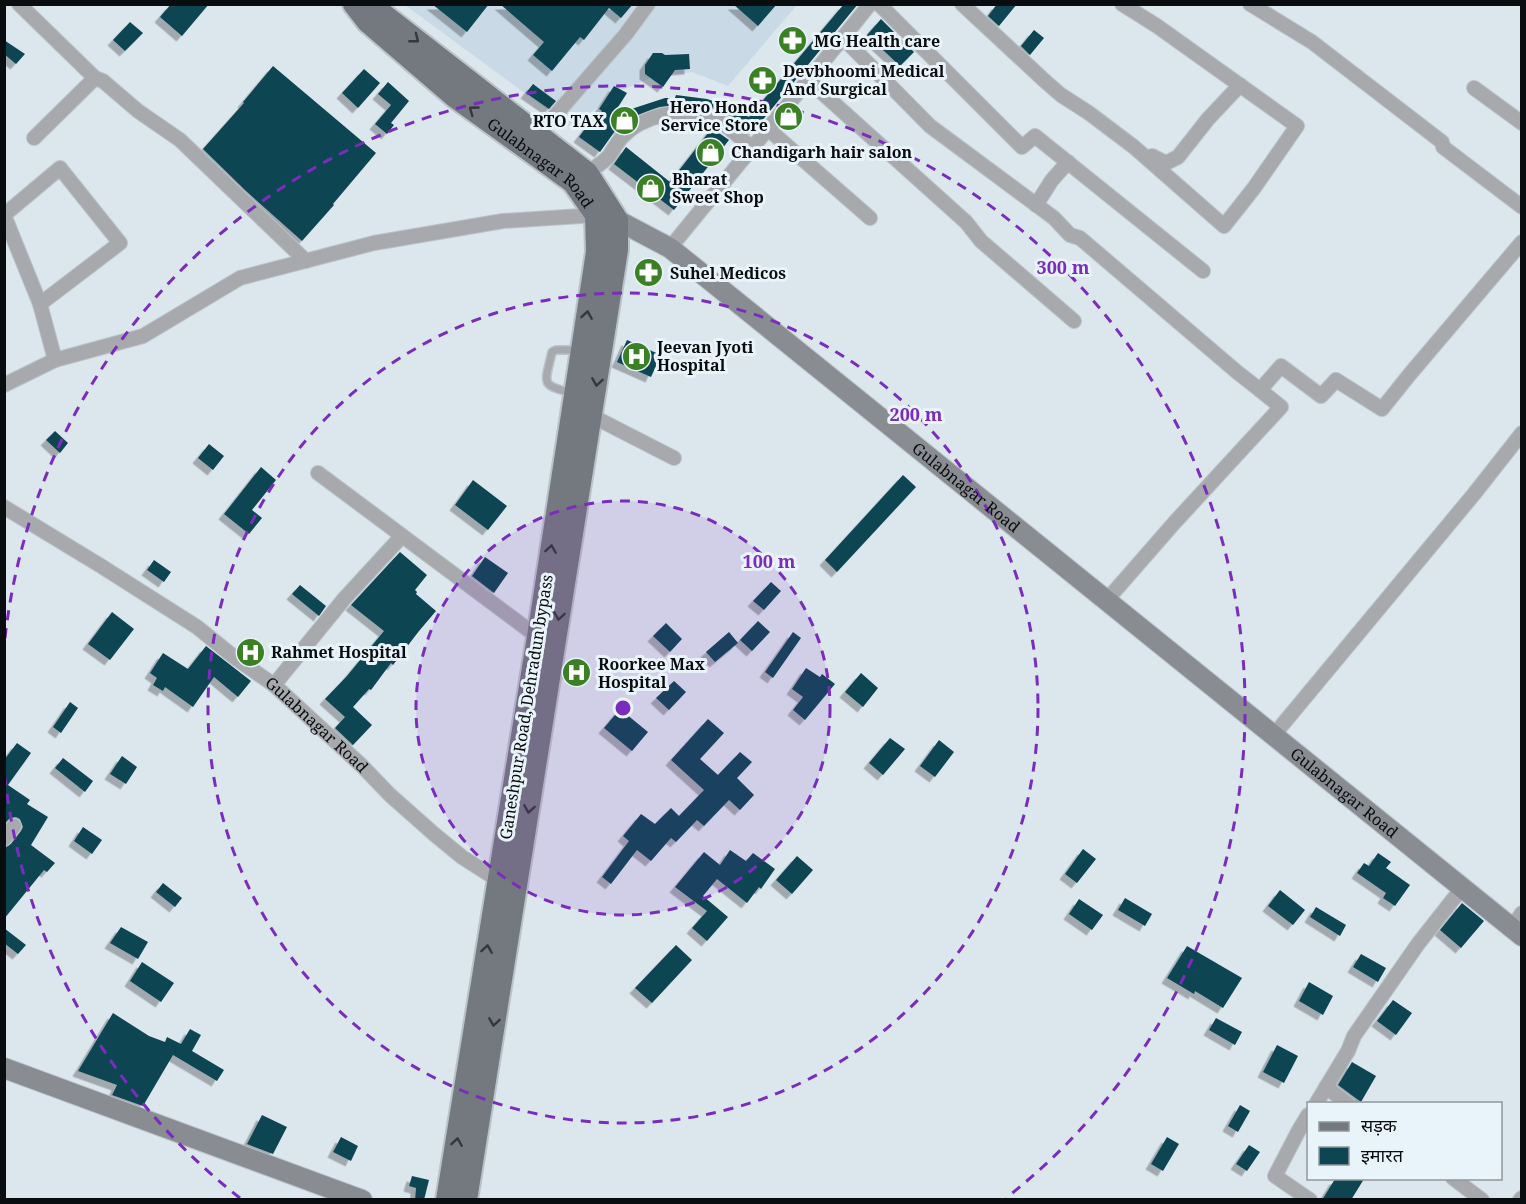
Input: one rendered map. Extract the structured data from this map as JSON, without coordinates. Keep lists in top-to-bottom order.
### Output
{
  "streets": {
    "main road": ["Gulabnagar Road", "Ganeshpur Road, Dehradun bypass"]
  },
  "crossings": [
    ["Gulabnagar Road", "Ganeshpur Road, Dehradun bypass"]
  ],
  "places": {
    "pharmacy": ["MG Health care", "Devbhoomi Medical And Surgical", "Suhel Medicos"],
    "shop": [
      "Hero Honda Service Store",
      "RTO TAX",
      "Chandigarh hair salon",
      "Bharat Sweet Shop"
    ],
    "hospital": ["Jeevan Jyoti Hospital", "Rahmet Hospital", "Roorkee Max Hospital"]
  },
  "legend": ["सड़क", "इमारत"],
  "rings": ["300 m", "200 m", "100 m"]
}
